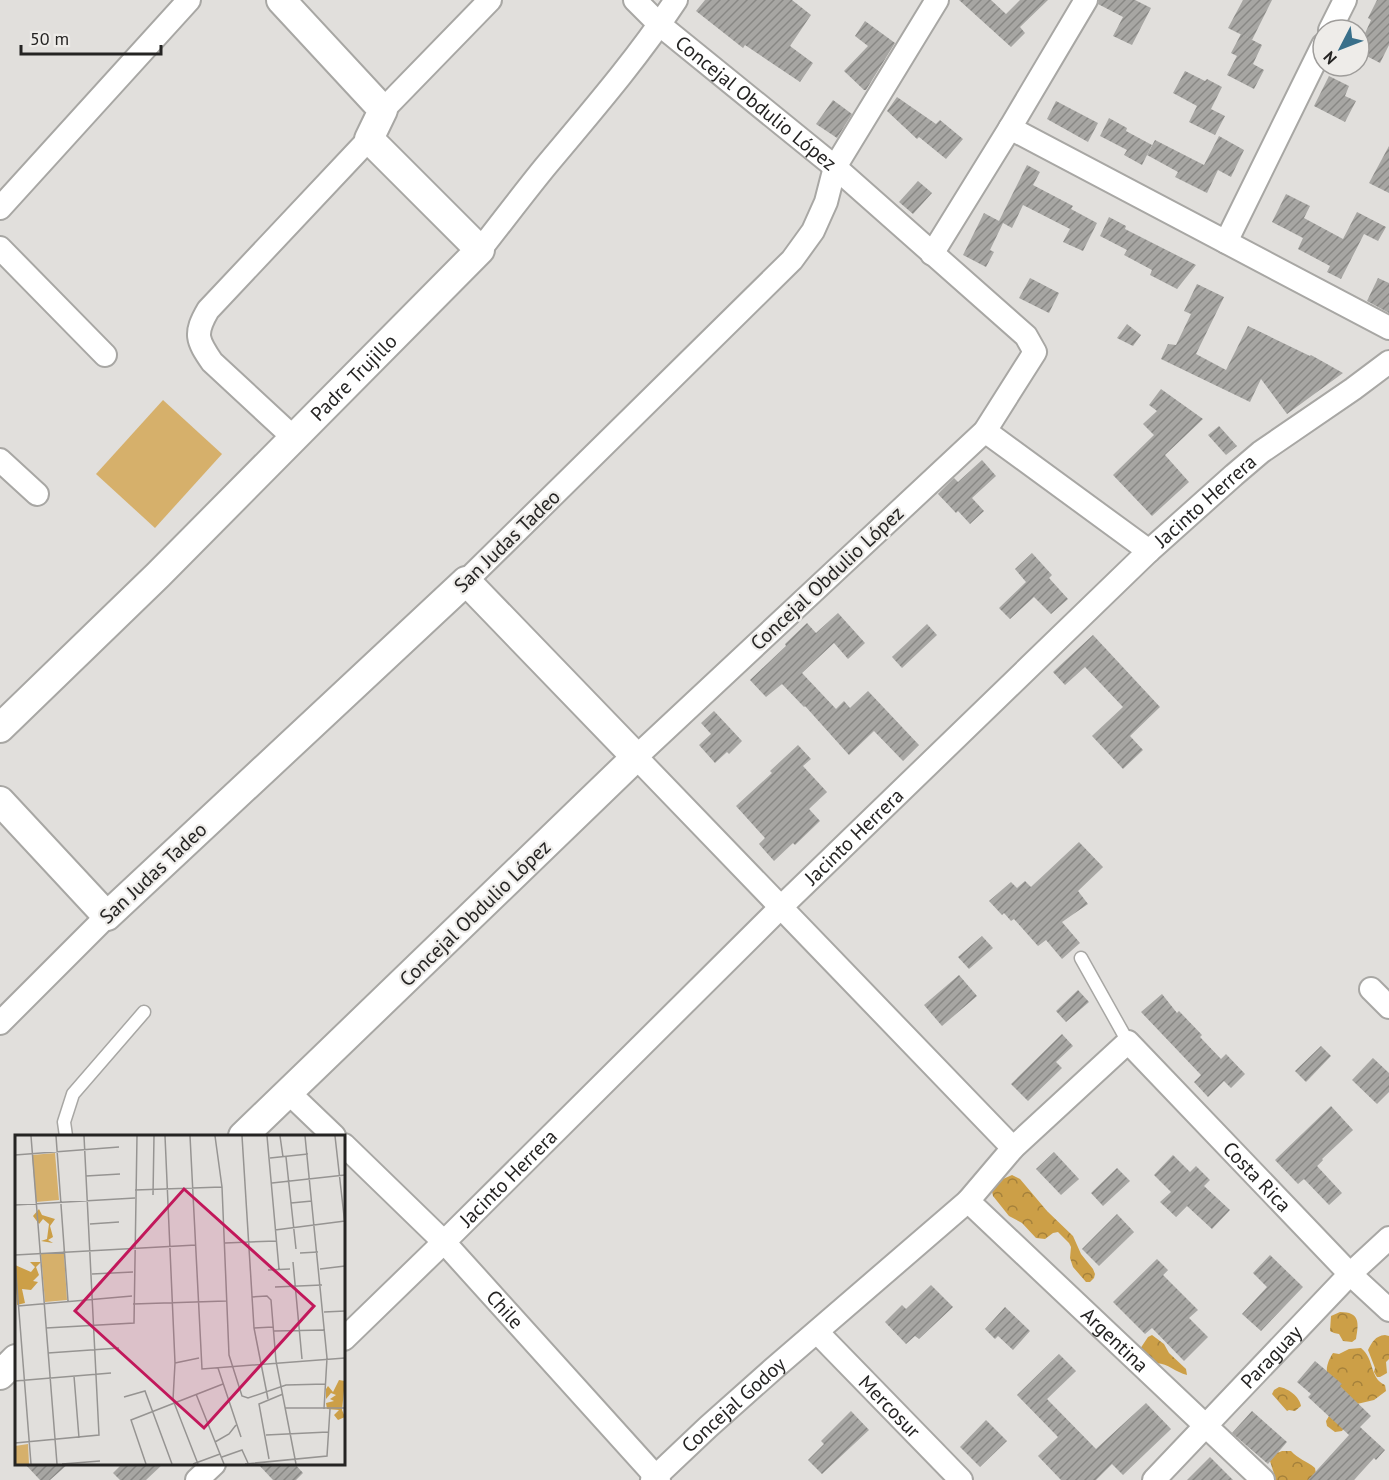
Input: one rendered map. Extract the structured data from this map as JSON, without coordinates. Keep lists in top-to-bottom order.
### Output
{
  "streets": {
    "street": [
      "Concejal Obdulio López",
      "Padre Trujillo",
      "Jacinto Herrera",
      "San Judas Tadeo",
      "Costa Rica",
      "Chile",
      "Argentina",
      "Paraguay",
      "Concejal Godoy",
      "Mercosur"
    ]
  },
  "crossings": [
    ["Concejal Obdulio López", "Padre Trujillo"],
    ["Concejal Obdulio López", "San Judas Tadeo"],
    ["Jacinto Herrera", "Chile"],
    ["Costa Rica", "Paraguay"],
    ["Costa Rica", "Concejal Godoy"],
    ["Chile", "Concejal Godoy"],
    ["Argentina", "Paraguay"],
    ["Argentina", "Concejal Godoy"],
    ["Concejal Godoy", "Mercosur"]
  ],
  "scale_bar": "50 m",
  "north": "bottom left"
}
